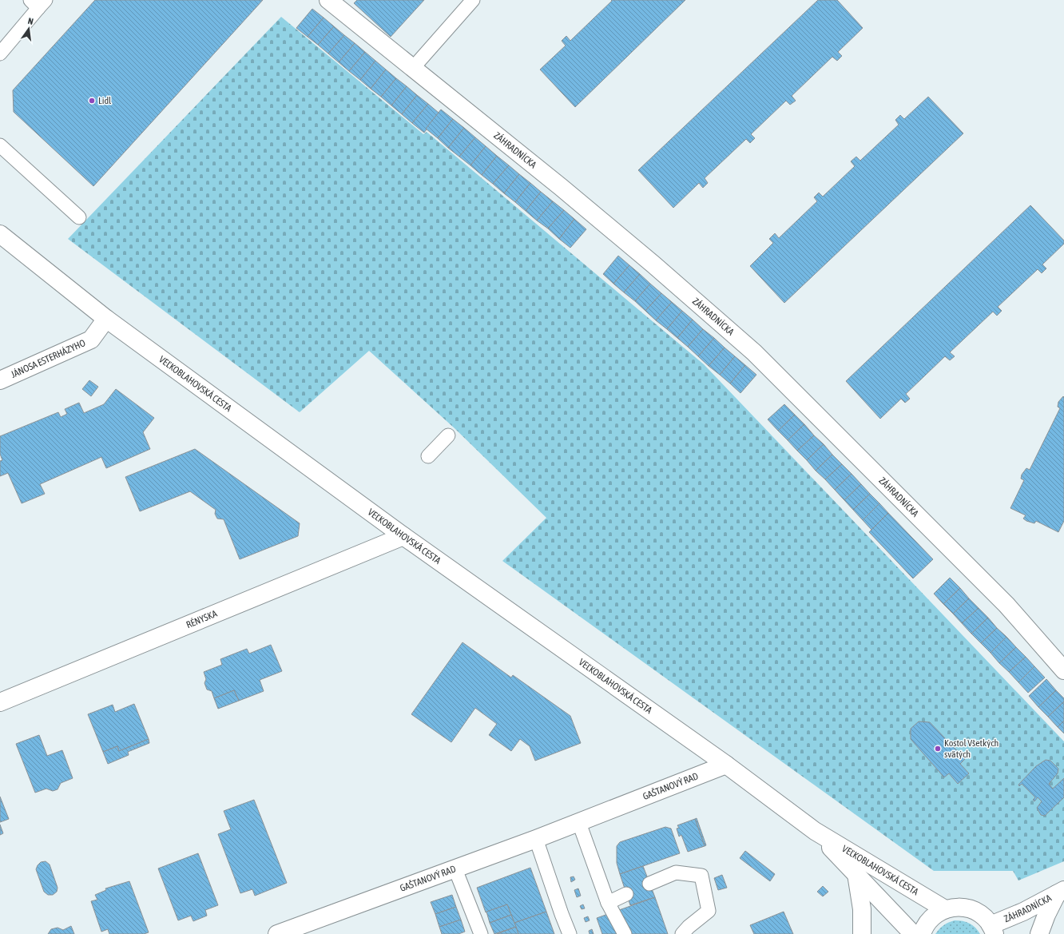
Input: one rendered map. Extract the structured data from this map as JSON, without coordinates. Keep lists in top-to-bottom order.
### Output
{
  "streets": {
    "street": [
      "ZÁHRADNÍCKA",
      "JÁNOSA ESTERHÁZYHO",
      "VEĽKOBLAHOVSKÁ CESTA",
      "RÉNYSKA",
      "GAŠTANOVÝ RAD"
    ]
  },
  "crossings": [
    ["JÁNOSA ESTERHÁZYHO", "VEĽKOBLAHOVSKÁ CESTA"],
    ["VEĽKOBLAHOVSKÁ CESTA", "RÉNYSKA"],
    ["VEĽKOBLAHOVSKÁ CESTA", "GAŠTANOVÝ RAD"]
  ],
  "places": ["Lidl", "Kostol Všetkých svätých"],
  "north": "top"
}
